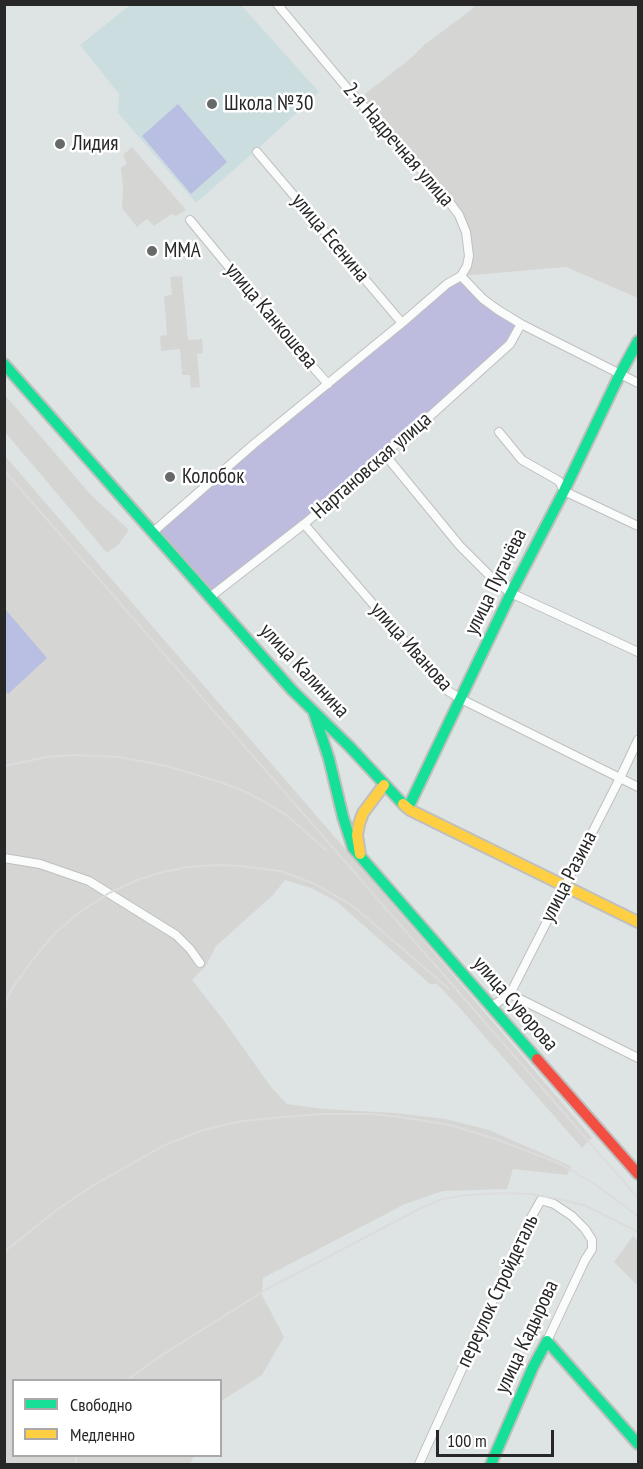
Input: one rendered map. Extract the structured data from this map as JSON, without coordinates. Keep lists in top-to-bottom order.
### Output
{
  "streets": {
    "main road": [
      "улица Пугачёва",
      "улица Калинина",
      "улица Суворова",
      "улица Кадырова"
    ],
    "street": [
      "2-я Надречная улица",
      "улица Есенина",
      "улица Канкошева",
      "Нартановская улица",
      "улица Иванова",
      "улица Разина",
      "переулок Стройдеталь"
    ]
  },
  "crossings": [
    ["Нартановская улица", "улица Иванова"],
    ["Нартановская улица", "улица Калинина"],
    ["улица Пугачёва", "улица Иванова"],
    ["улица Пугачёва", "улица Калинина"],
    ["улица Иванова", "улица Разина"],
    ["улица Калинина", "улица Разина"],
    ["улица Калинина", "улица Суворова"],
    ["улица Разина", "улица Суворова"],
    ["переулок Стройдеталь", "улица Кадырова"]
  ],
  "places": [
    "Школа №30",
    "Лидия",
    "MMA",
    "Колобок"
  ],
  "legend": ["Свободно", "Медленно"],
  "scale_bar": "100 m"
}
